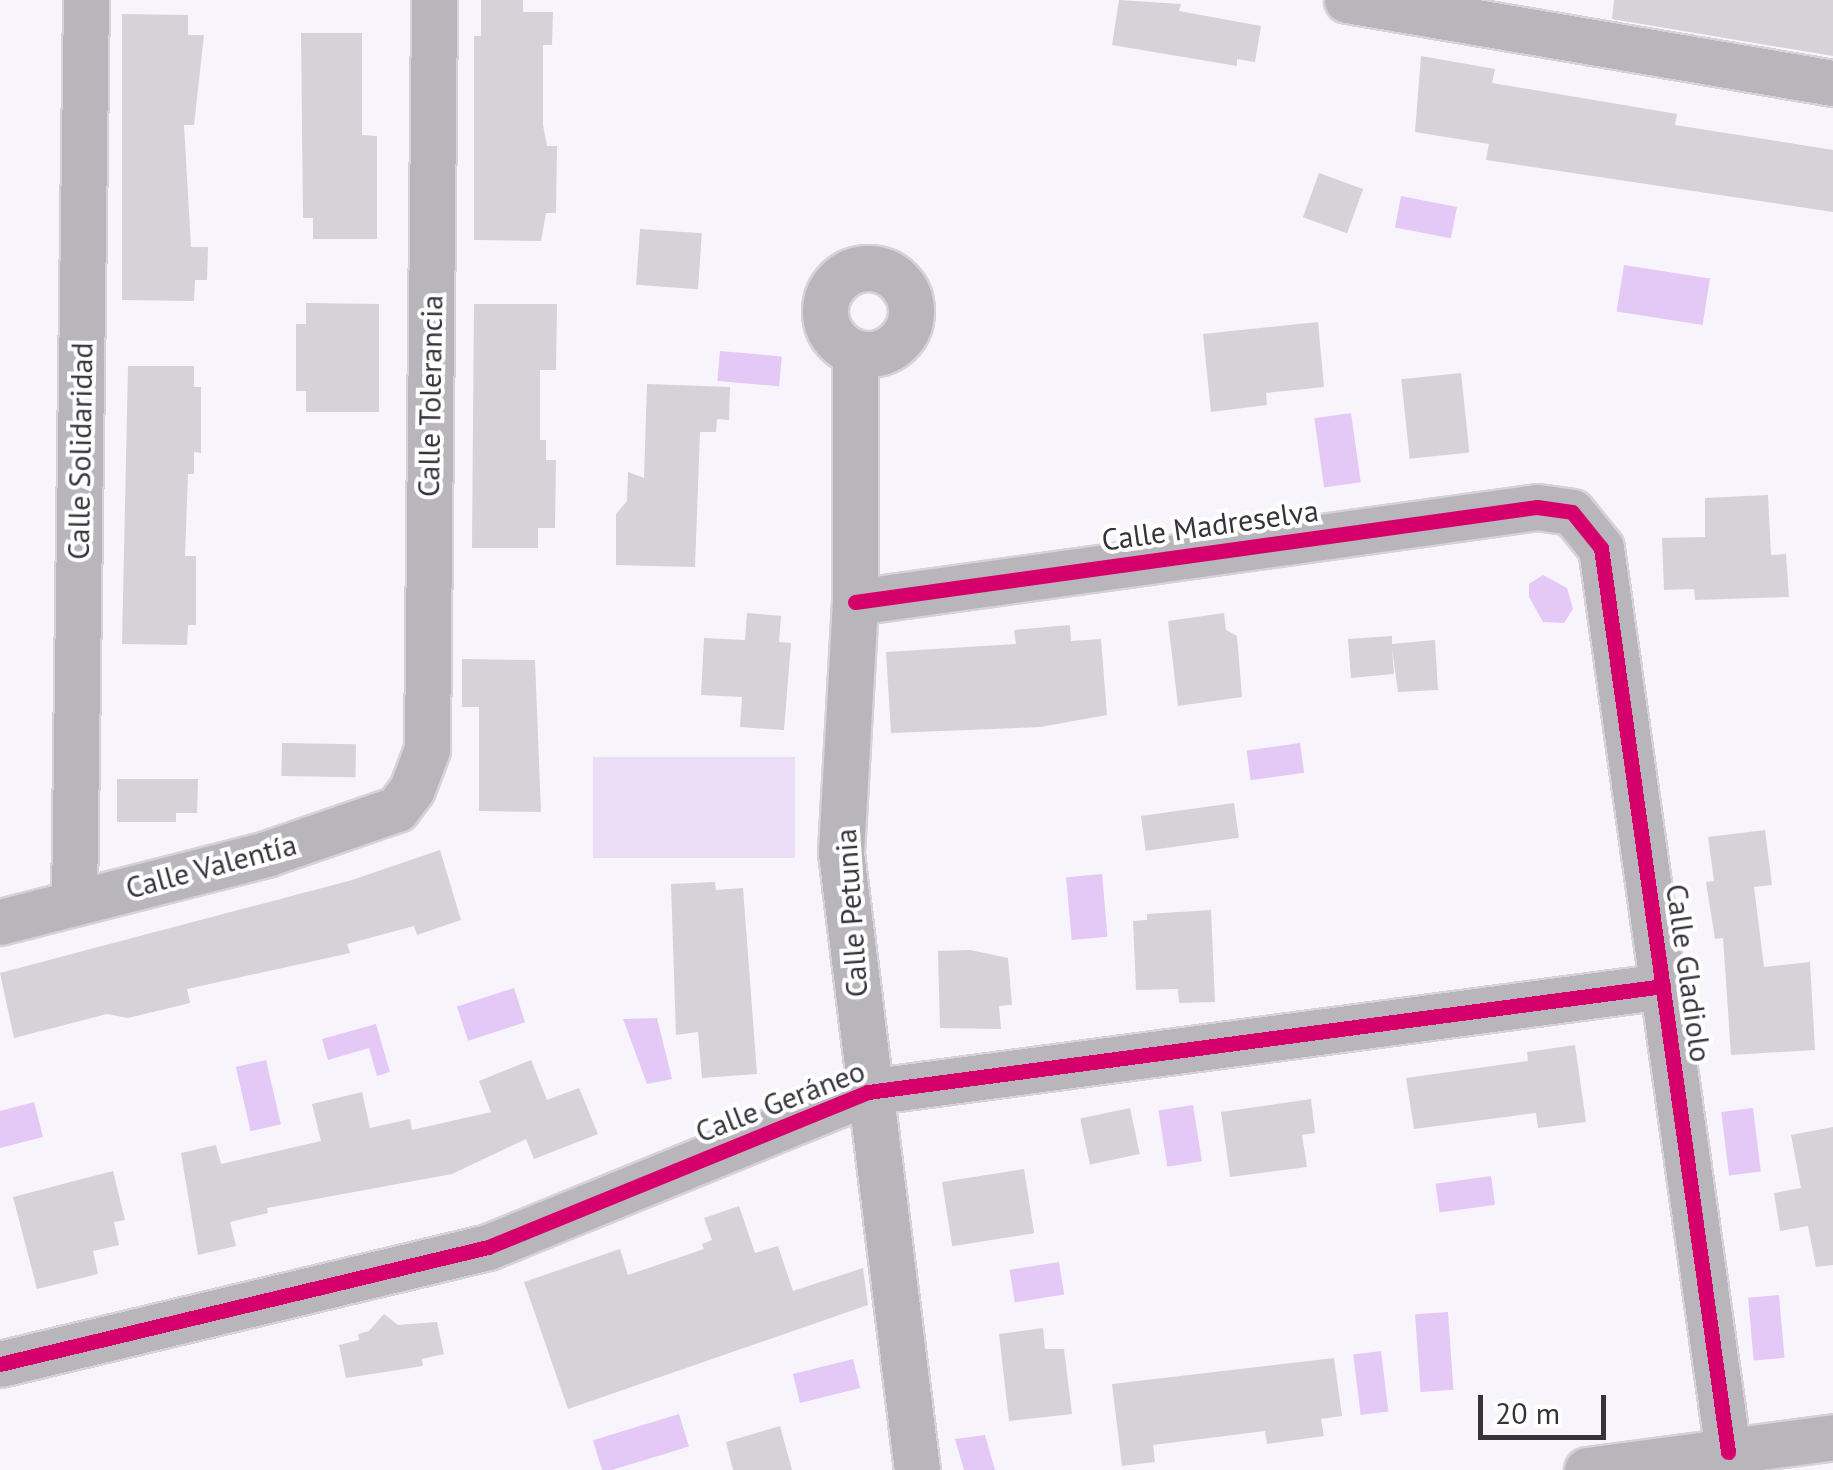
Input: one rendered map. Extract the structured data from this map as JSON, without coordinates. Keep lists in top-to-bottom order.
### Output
{
  "streets": {
    "street": [
      "Calle Tolerancia",
      "Calle Solidaridad",
      "Calle Madreselva",
      "Calle Valentía",
      "Calle Petunia",
      "Calle Gladiolo",
      "Calle Geráneo"
    ]
  },
  "crossings": [
    ["Calle Tolerancia", "Calle Valentía"],
    ["Calle Solidaridad", "Calle Valentía"],
    ["Calle Madreselva", "Calle Petunia"],
    ["Calle Madreselva", "Calle Gladiolo"],
    ["Calle Petunia", "Calle Geráneo"],
    ["Calle Gladiolo", "Calle Geráneo"]
  ],
  "scale_bar": "20 m"
}
